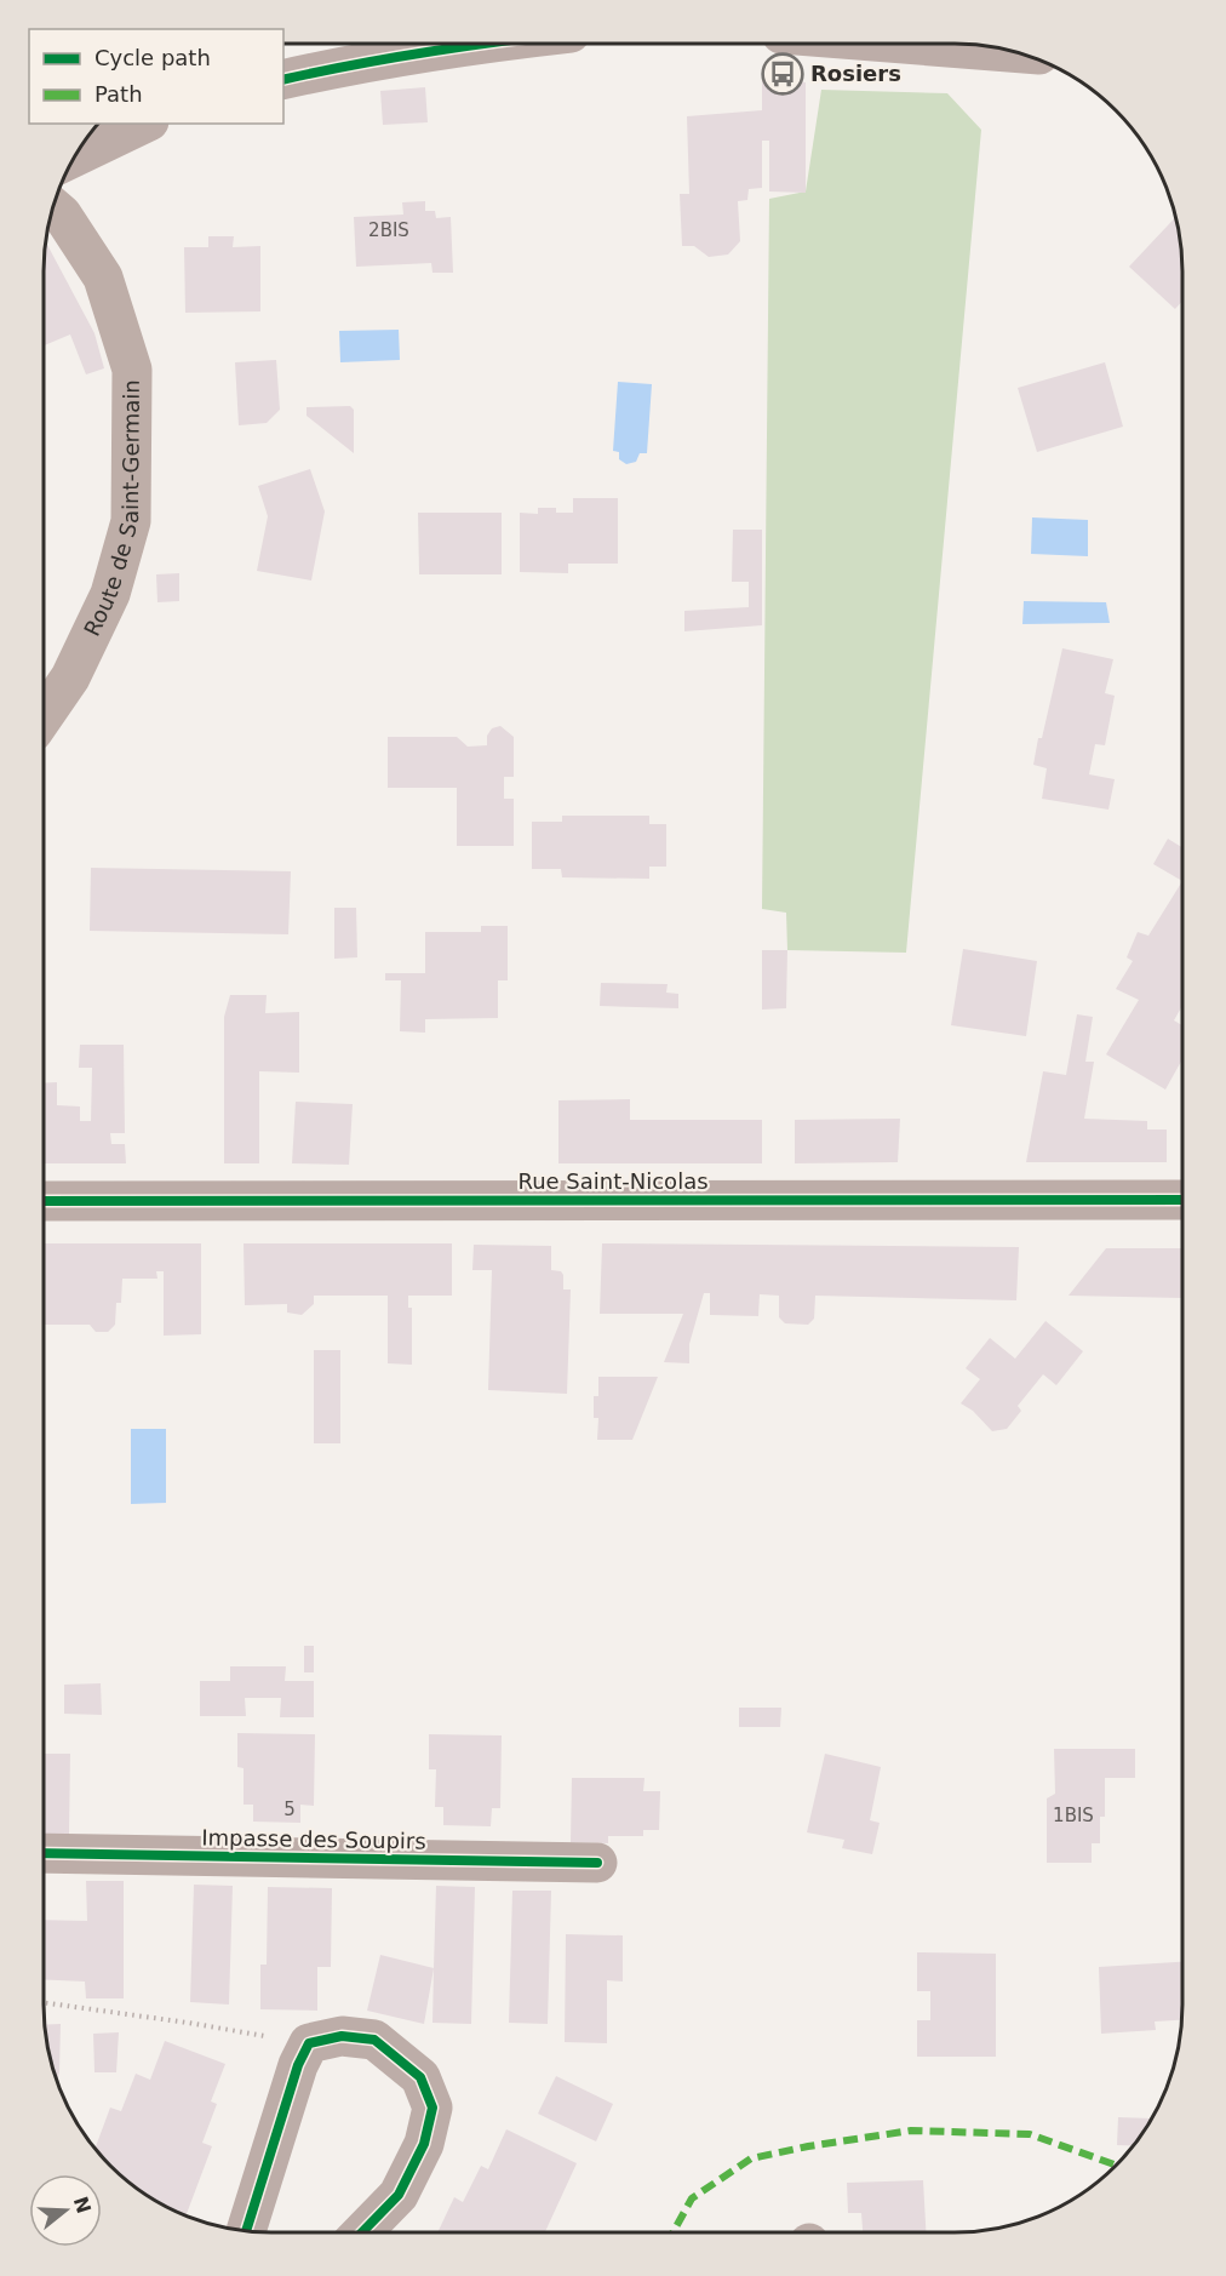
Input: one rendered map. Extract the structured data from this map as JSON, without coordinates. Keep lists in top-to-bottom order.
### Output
{
  "streets": {
    "main road": ["Route de Saint-Germain"],
    "street": ["Rue Saint-Nicolas", "Impasse des Soupirs"]
  },
  "places": {
    "bus stop": ["Rosiers"]
  },
  "house_numbers": ["2BIS", "5", "1BIS"],
  "legend": ["Cycle path", "Path"],
  "north": "right"
}
